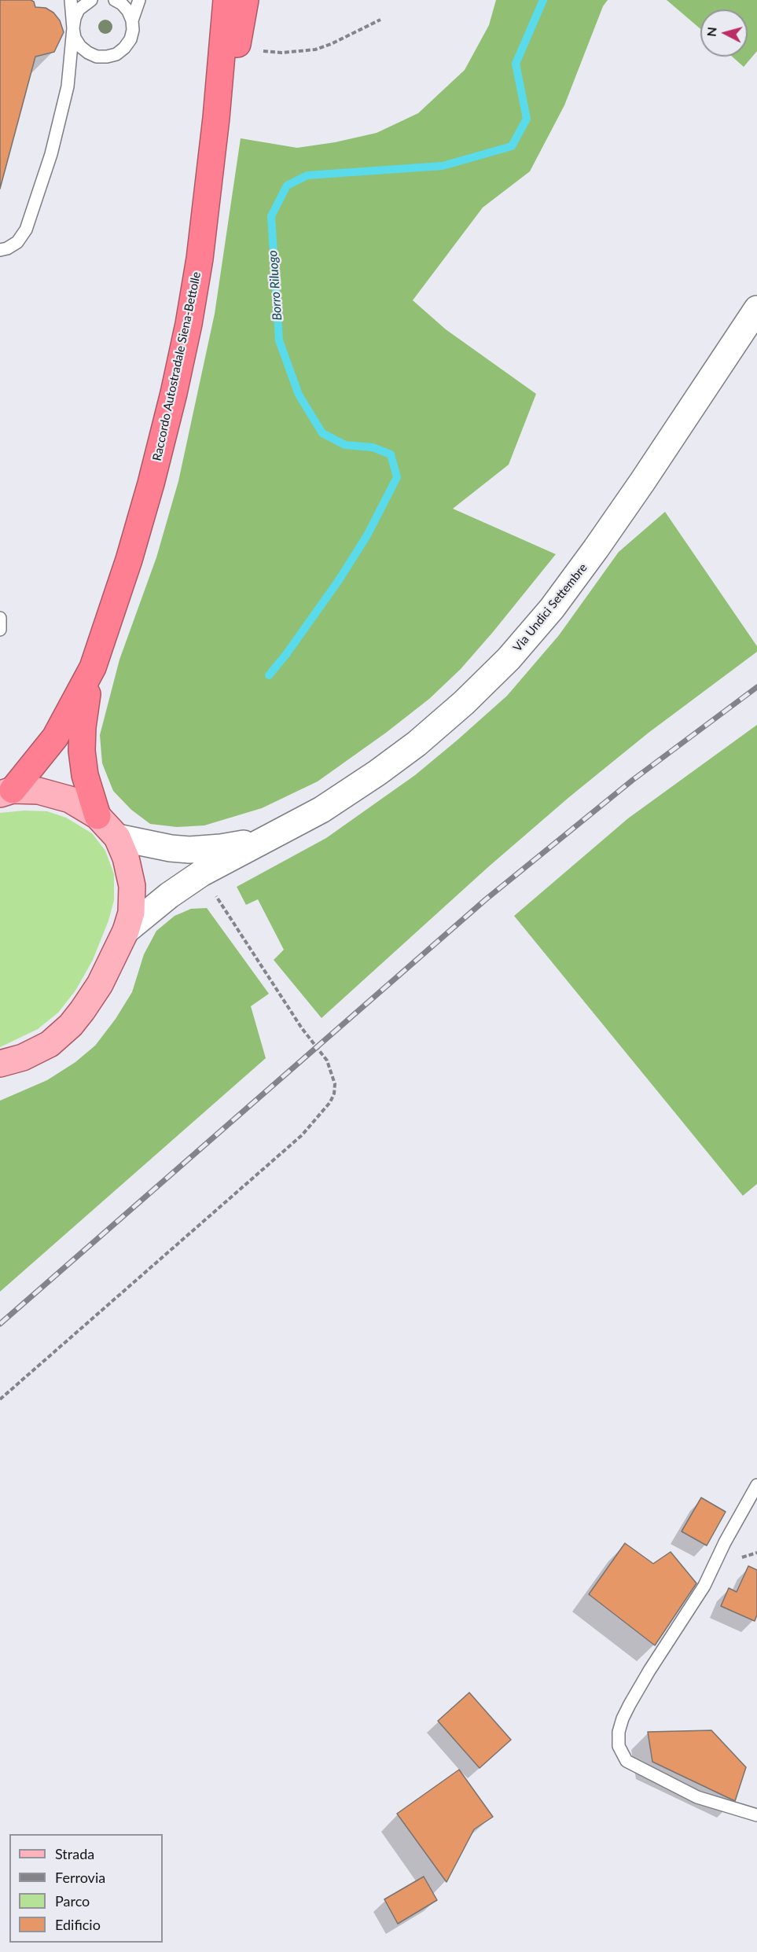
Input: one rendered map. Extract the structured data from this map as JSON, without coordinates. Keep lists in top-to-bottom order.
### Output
{
  "streets": {
    "highway": ["Raccordo Autostradale Siena-Bettolle"],
    "main road": ["Via Undici Settembre"]
  },
  "water": ["Borro Riluogo"],
  "legend": [
    "Strada",
    "Ferrovia",
    "Parco",
    "Edificio"
  ],
  "north": "left"
}
